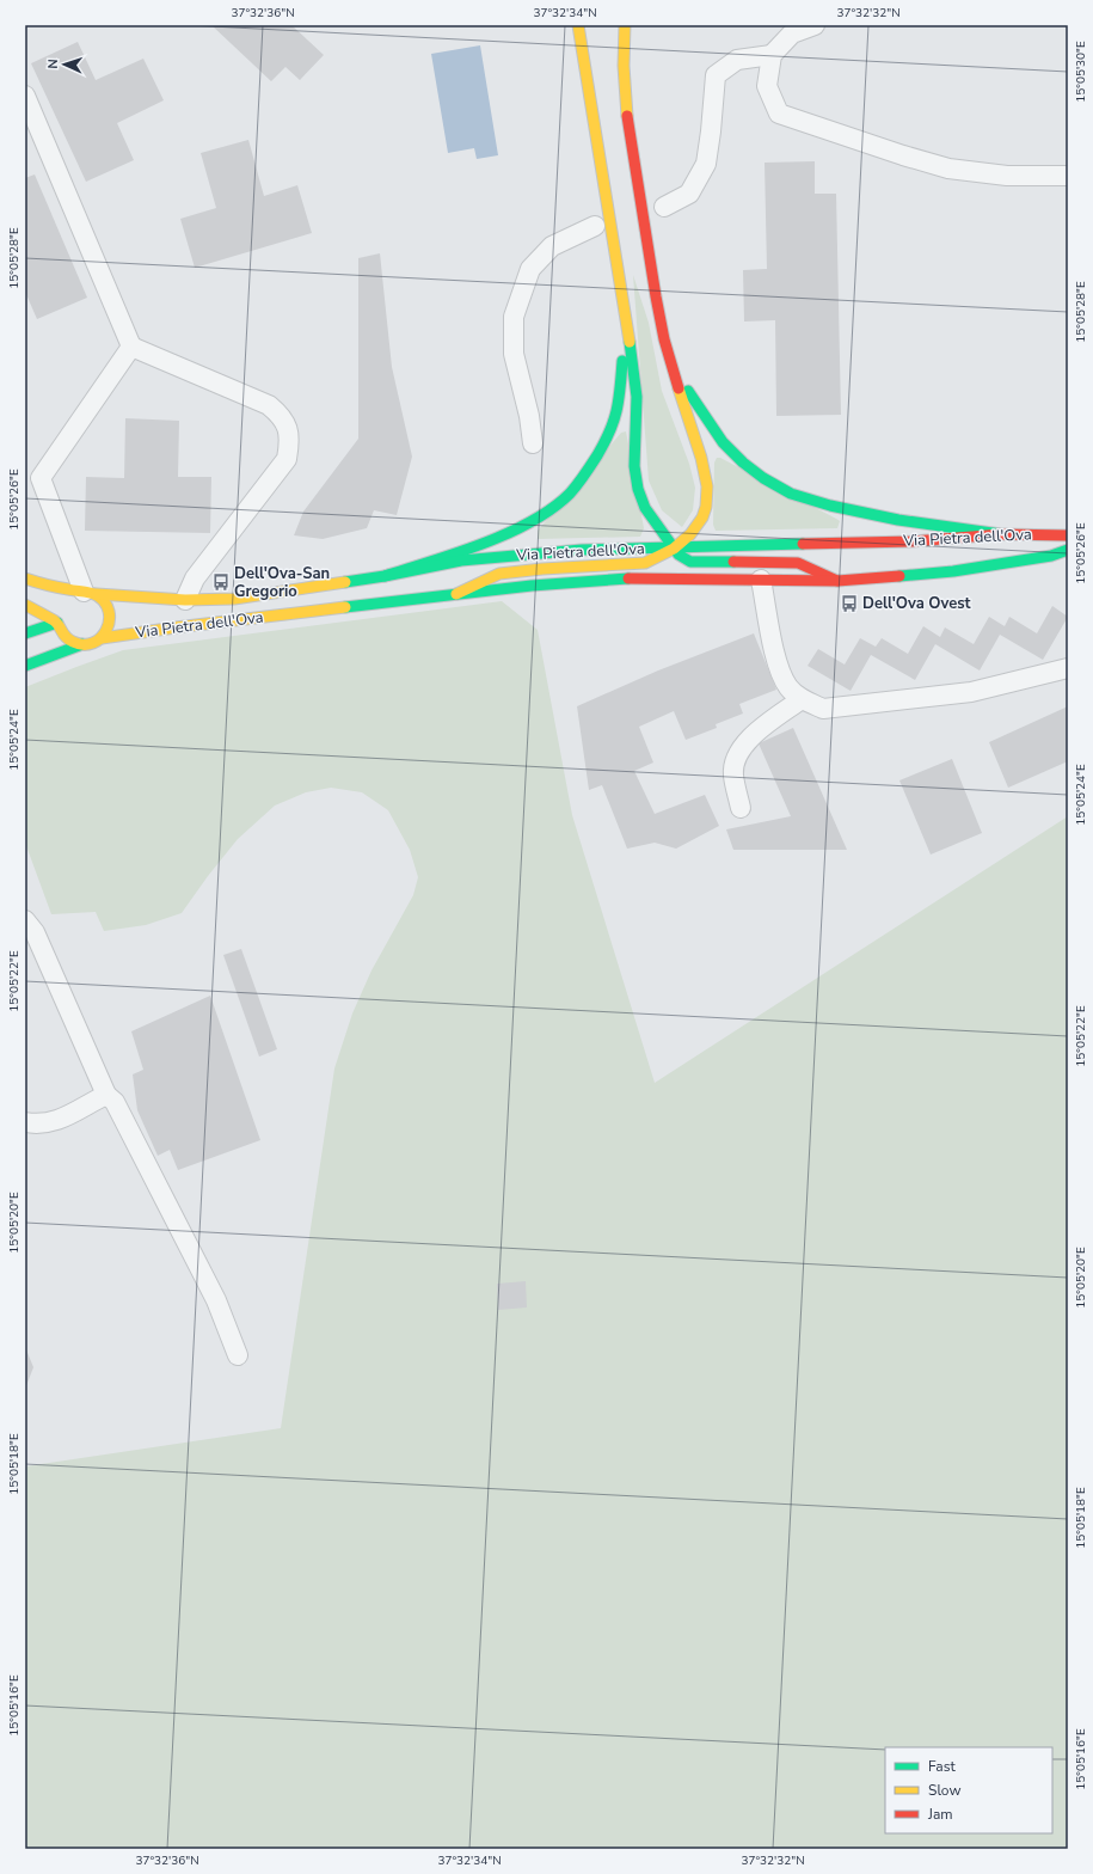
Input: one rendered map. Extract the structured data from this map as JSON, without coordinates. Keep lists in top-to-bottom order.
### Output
{
  "streets": {
    "main road": ["Via Pietra dell'Ova"]
  },
  "places": {
    "bus stop": ["Dell'Ova-San Gregorio", "Dell'Ova Ovest"]
  },
  "legend": ["Fast", "Slow", "Jam"],
  "north": "left",
  "coordinates": [
    "37°32'36\"N",
    "37°32'34\"N",
    "37°32'32\"N",
    "15°05'30\"E",
    "15°05'28\"E",
    "15°05'26\"E",
    "15°05'24\"E",
    "15°05'22\"E",
    "15°05'20\"E",
    "15°05'18\"E",
    "15°05'16\"E"
  ]
}
